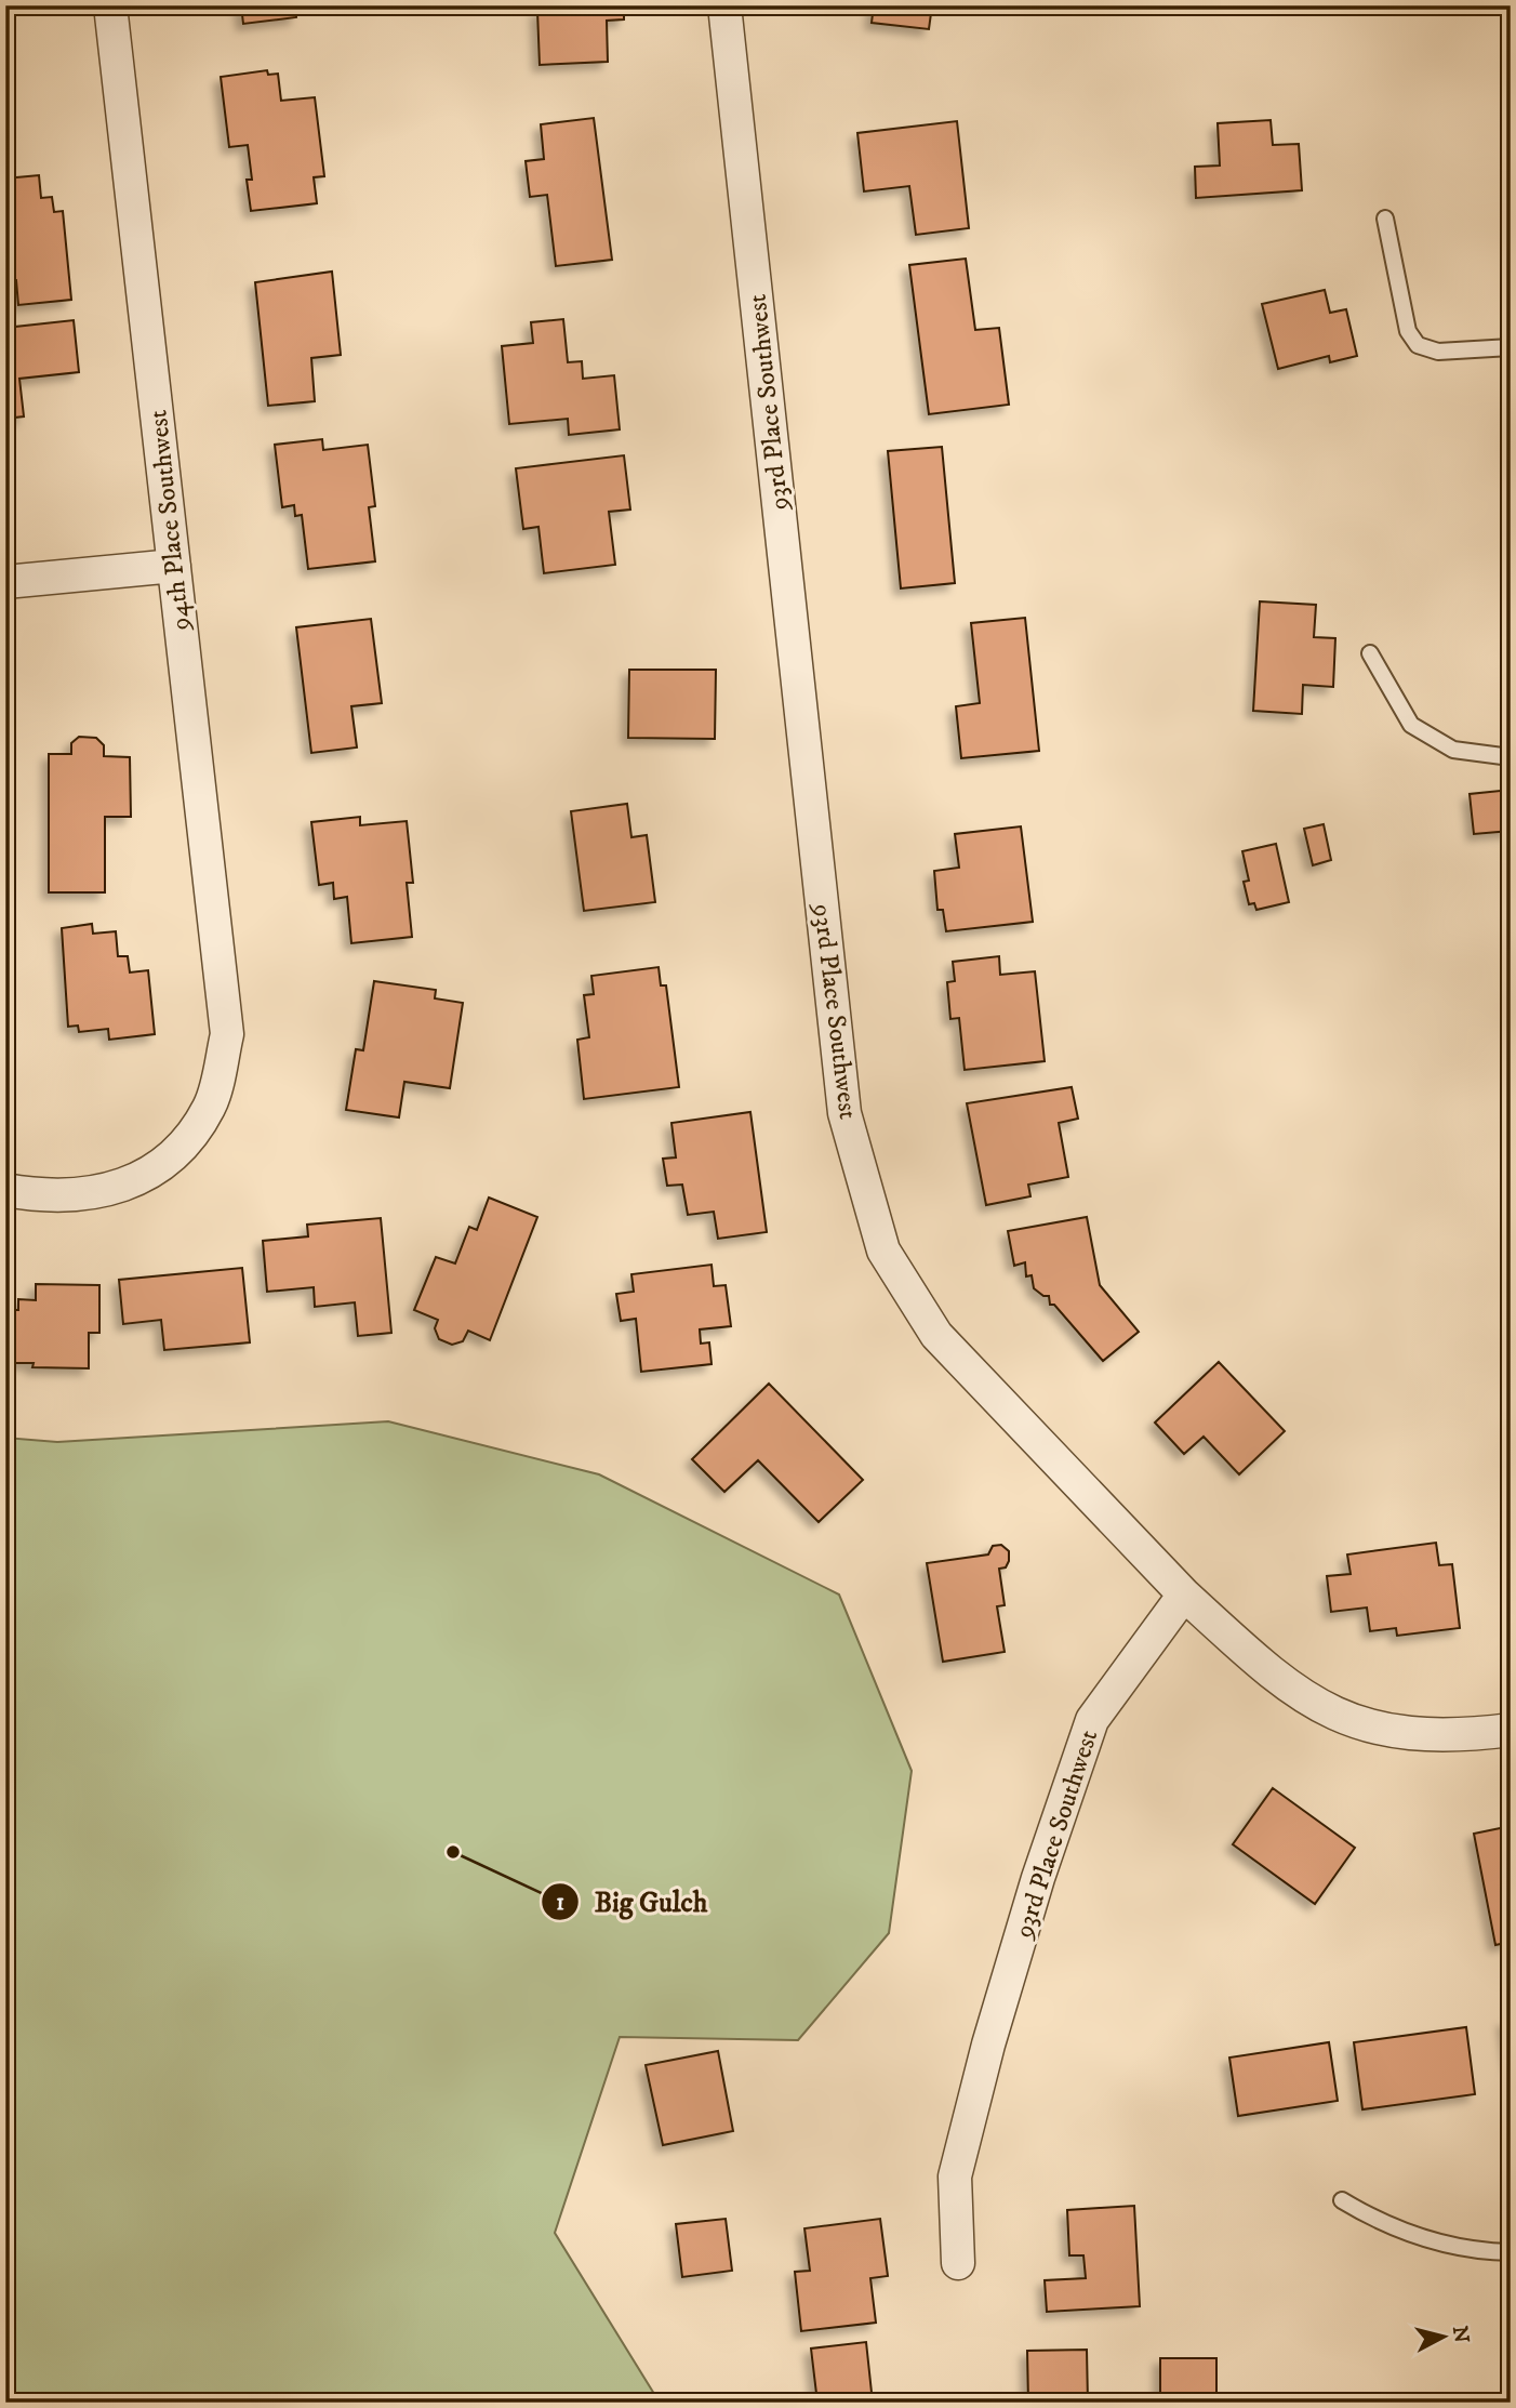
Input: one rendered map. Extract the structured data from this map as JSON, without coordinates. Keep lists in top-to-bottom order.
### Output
{
  "streets": {
    "street": ["93rd Place Southwest", "94th Place Southwest"]
  },
  "places": ["Big Gulch"],
  "north": "right"
}
